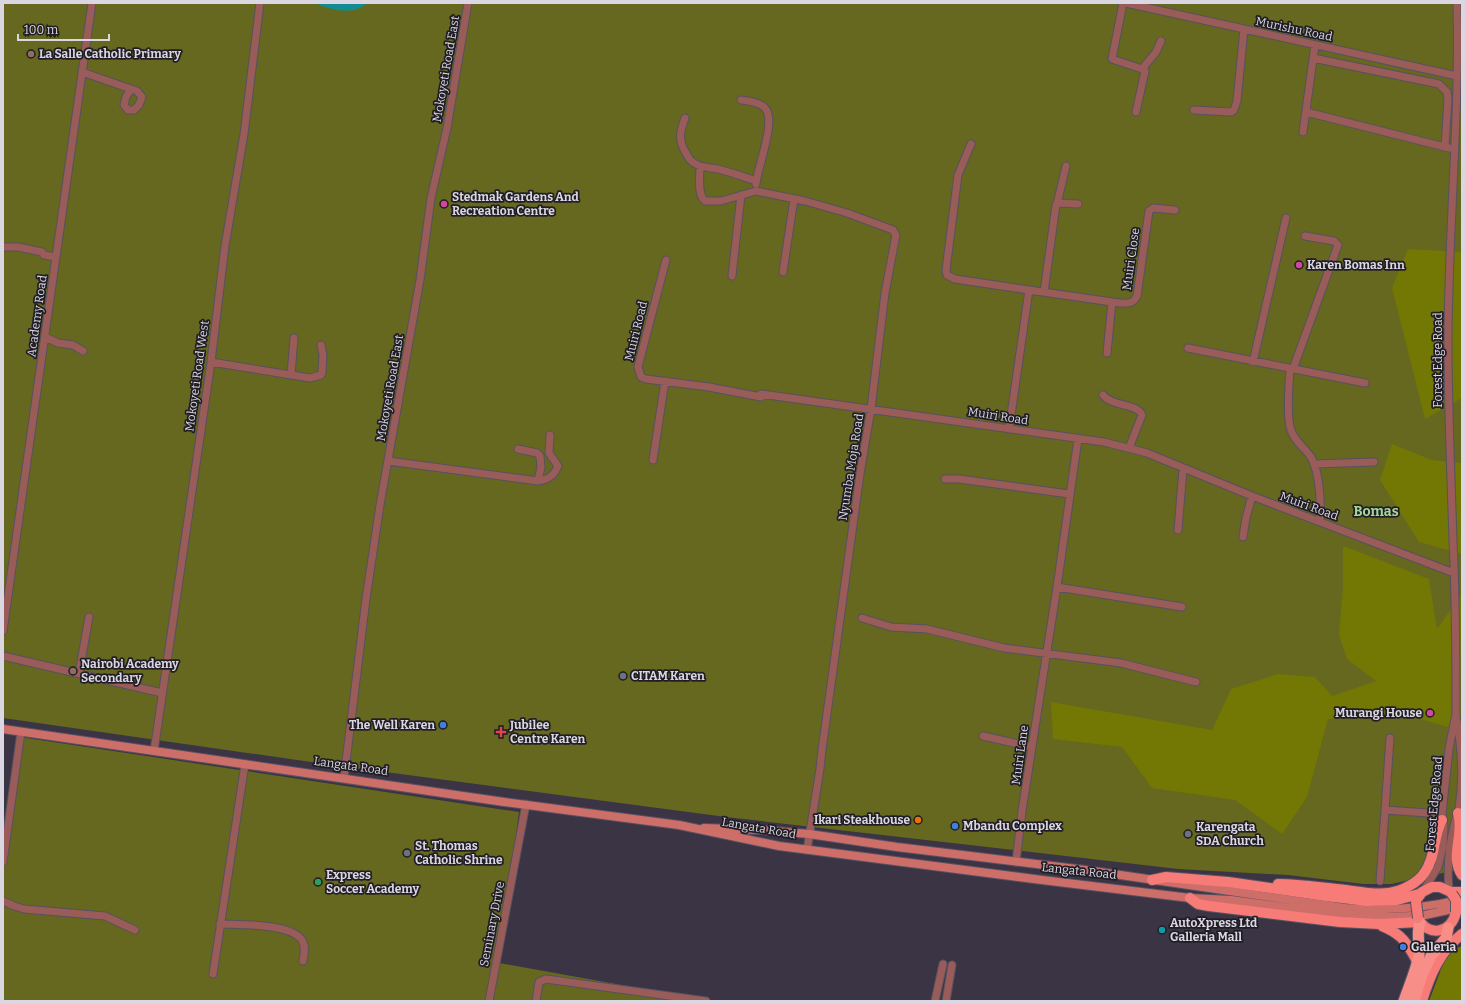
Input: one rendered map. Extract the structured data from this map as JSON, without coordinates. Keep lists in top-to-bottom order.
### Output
{
  "streets": {
    "main road": ["Langata Road"],
    "street": [
      "Murishu Road",
      "Mokoyeti Road East",
      "Muiri Close",
      "Academy Road",
      "Muiri Road",
      "Forest Edge Road",
      "Mokoyeti Road West",
      "Nyumba Moja Road",
      "Muiri Lane",
      "Seminary Drive"
    ]
  },
  "crossings": [
    ["Murishu Road", "Forest Edge Road"],
    ["Mokoyeti Road East", "Langata Road"],
    ["Muiri Road", "Forest Edge Road"],
    ["Muiri Road", "Nyumba Moja Road"],
    ["Muiri Road", "Muiri Lane"],
    ["Mokoyeti Road West", "Langata Road"],
    ["Nyumba Moja Road", "Langata Road"],
    ["Muiri Lane", "Langata Road"],
    ["Langata Road", "Seminary Drive"]
  ],
  "districts": ["Bomas"],
  "places": {
    "other": [
      "La Salle Catholic Primary",
      "Stedmak Gardens And Recreation Centre",
      "Karen Bomas Inn",
      "Nairobi Academy Secondary",
      "CITAM Karen",
      "Murangi House",
      "The Well Karen",
      "Ikari Steakhouse",
      "Mbandu Complex",
      "Karengata SDA Church",
      "St. Thomas Catholic Shrine",
      "Express Soccer Academy",
      "AutoXpress Ltd Galleria Mall",
      "Galleria"
    ],
    "health": ["Jubilee Centre Karen"]
  },
  "scale_bar": "100 m"
}
